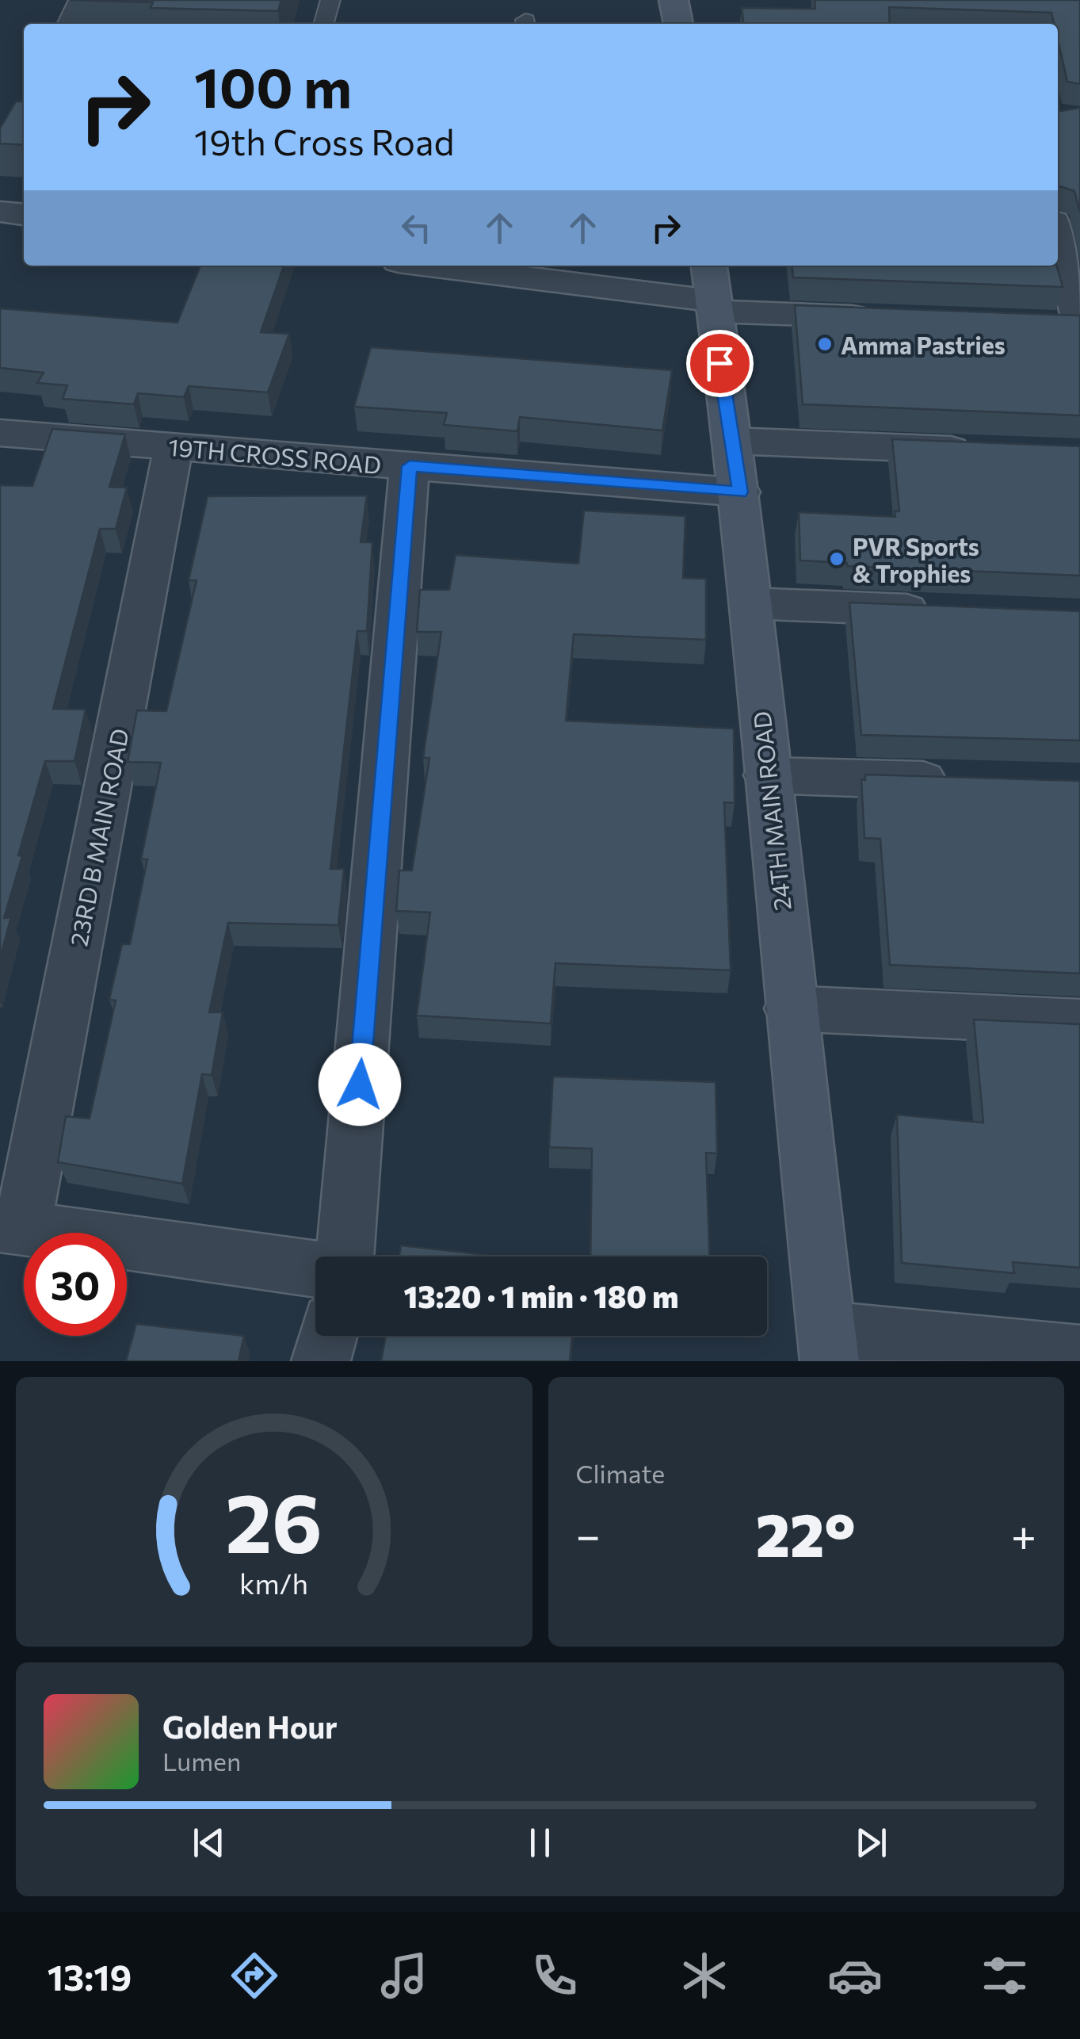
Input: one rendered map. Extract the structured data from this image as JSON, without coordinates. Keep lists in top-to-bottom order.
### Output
{
  "streets": {
    "street": ["19TH CROSS ROAD", "24TH MAIN ROAD", "23RD B MAIN ROAD"]
  },
  "crossings": [
    ["19TH CROSS ROAD", "24TH MAIN ROAD"],
    ["19TH CROSS ROAD", "23RD B MAIN ROAD"]
  ],
  "places": ["Amma Pastries", "PVR Sports & Trophies"],
  "page": {
    "turn": ["100 m", "19th Cross Road"],
    "limit": "30",
    "trip": "13:20 · 1 min · 180 m",
    "tile": "Climate",
    "heat": ["−", "22°", "+"],
    "song": ["Golden Hour", "Lumen"],
    "tabs": "13:19",
    "gauge": ["26", "km/h"]
  }
}
